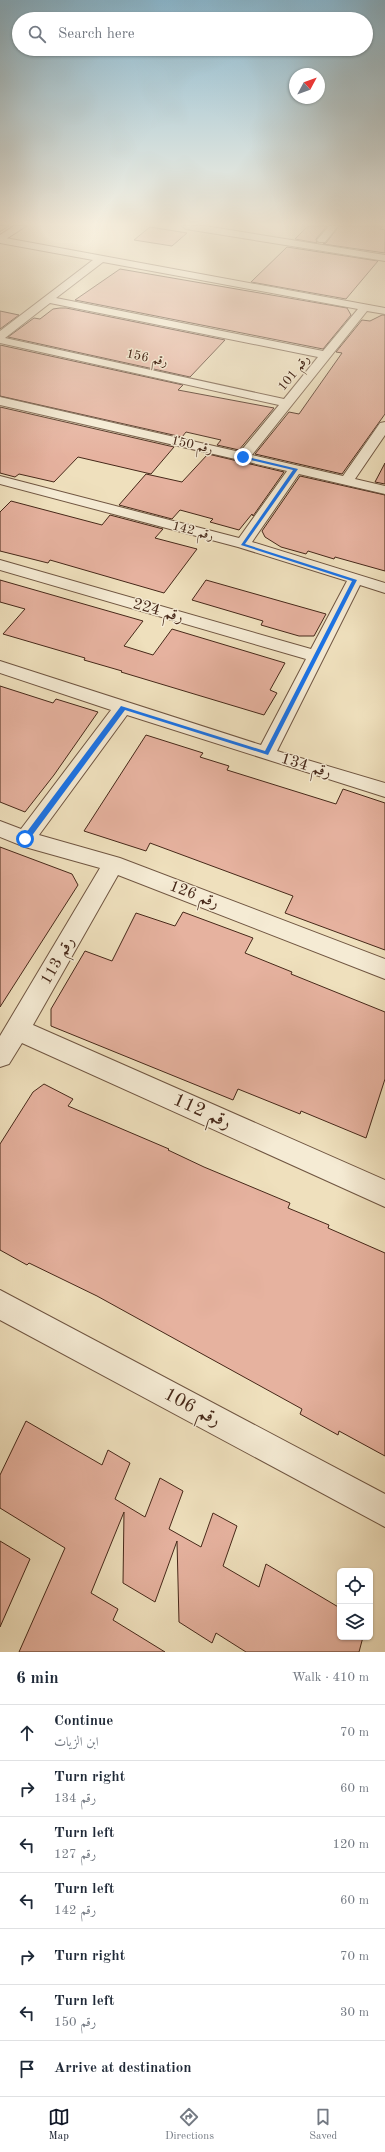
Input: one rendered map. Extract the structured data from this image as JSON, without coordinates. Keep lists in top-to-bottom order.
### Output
{
  "streets": {
    "street": [
      "رقم 156",
      "رقم 101",
      "رقم 150",
      "رقم 142",
      "رقم 224",
      "رقم 134",
      "رقم 126",
      "رقم 113",
      "رقم 112",
      "رقم 106"
    ]
  },
  "crossings": [
    ["رقم 156", "رقم 101"],
    ["رقم 101", "رقم 150"],
    ["رقم 126", "رقم 113"],
    ["رقم 113", "رقم 112"]
  ],
  "north": "top right",
  "page": {
    "search": "Search here",
    "heading": ["6 min", "Walk · 410 m"],
    "list": [
      ["Continue", "ابن الزيات", "70 m"],
      ["Turn right", "رقم 134", "60 m"],
      ["Turn left", "رقم 127", "120 m"],
      ["Turn left", "رقم 142", "60 m"],
      ["Turn right", "70 m"],
      ["Turn left", "رقم 150", "30 m"],
      "Arrive at destination"
    ],
    "nav": ["Map", "Directions", "Saved"]
  }
}
